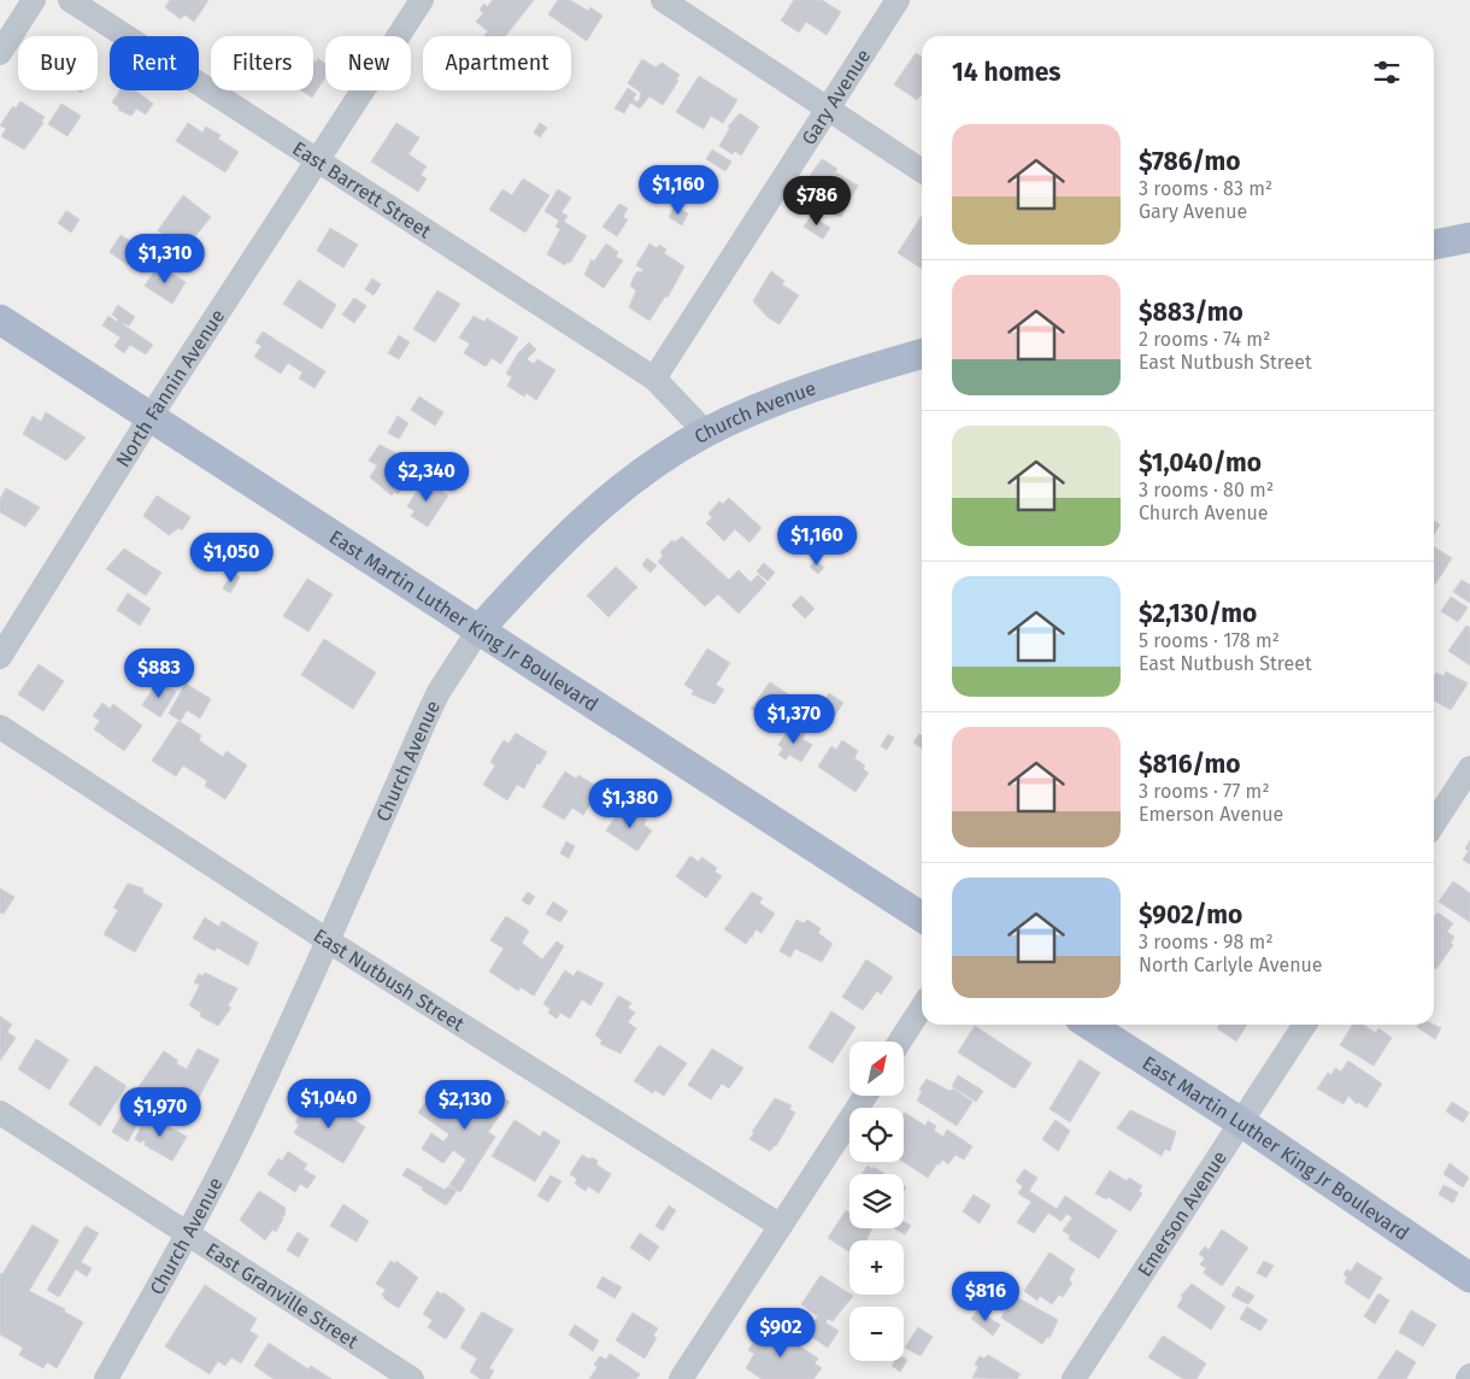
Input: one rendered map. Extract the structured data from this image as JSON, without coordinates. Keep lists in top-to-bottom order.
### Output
{
  "streets": {
    "main road": ["Church Avenue", "East Martin Luther King Jr Boulevard"],
    "street": [
      "Gary Avenue",
      "East Barrett Street",
      "North Fannin Avenue",
      "East Nutbush Street",
      "Emerson Avenue",
      "East Granville Street"
    ]
  },
  "crossings": [
    ["Gary Avenue", "East Barrett Street"],
    ["East Barrett Street", "North Fannin Avenue"],
    ["East Barrett Street", "Church Avenue"],
    ["North Fannin Avenue", "East Martin Luther King Jr Boulevard"],
    ["Church Avenue", "East Martin Luther King Jr Boulevard"],
    ["Church Avenue", "East Nutbush Street"],
    ["Church Avenue", "East Granville Street"],
    ["East Martin Luther King Jr Boulevard", "Emerson Avenue"]
  ],
  "north": "top right",
  "page": {
    "chip": [
      "Buy",
      "Rent",
      "Filters",
      "New",
      "Apartment"
    ],
    "heading": "14 homes",
    "list": [
      {
        "name": "$786/mo",
        "note": "3 rooms · 83 m² · Gary Avenue"
      },
      {
        "name": "$883/mo",
        "note": "2 rooms · 74 m² · East Nutbush Street"
      },
      {
        "name": "$1,040/mo",
        "note": "3 rooms · 80 m² · Church Avenue"
      },
      {
        "name": "$2,130/mo",
        "note": "5 rooms · 178 m² · East Nutbush Street"
      },
      {
        "name": "$816/mo",
        "note": "3 rooms · 77 m² · Emerson Avenue"
      },
      {
        "name": "$902/mo",
        "note": "3 rooms · 98 m² · North Carlyle Avenue"
      }
    ],
    "price": [
      "$1,160",
      "$786",
      "$1,310",
      "$2,340",
      "$1,160",
      "$1,050",
      "$883",
      "$1,370",
      "$1,380",
      "$1,040",
      "$2,130",
      "$1,970",
      "$816",
      "$902"
    ],
    "map_buttons": ["+", "−"]
  }
}
